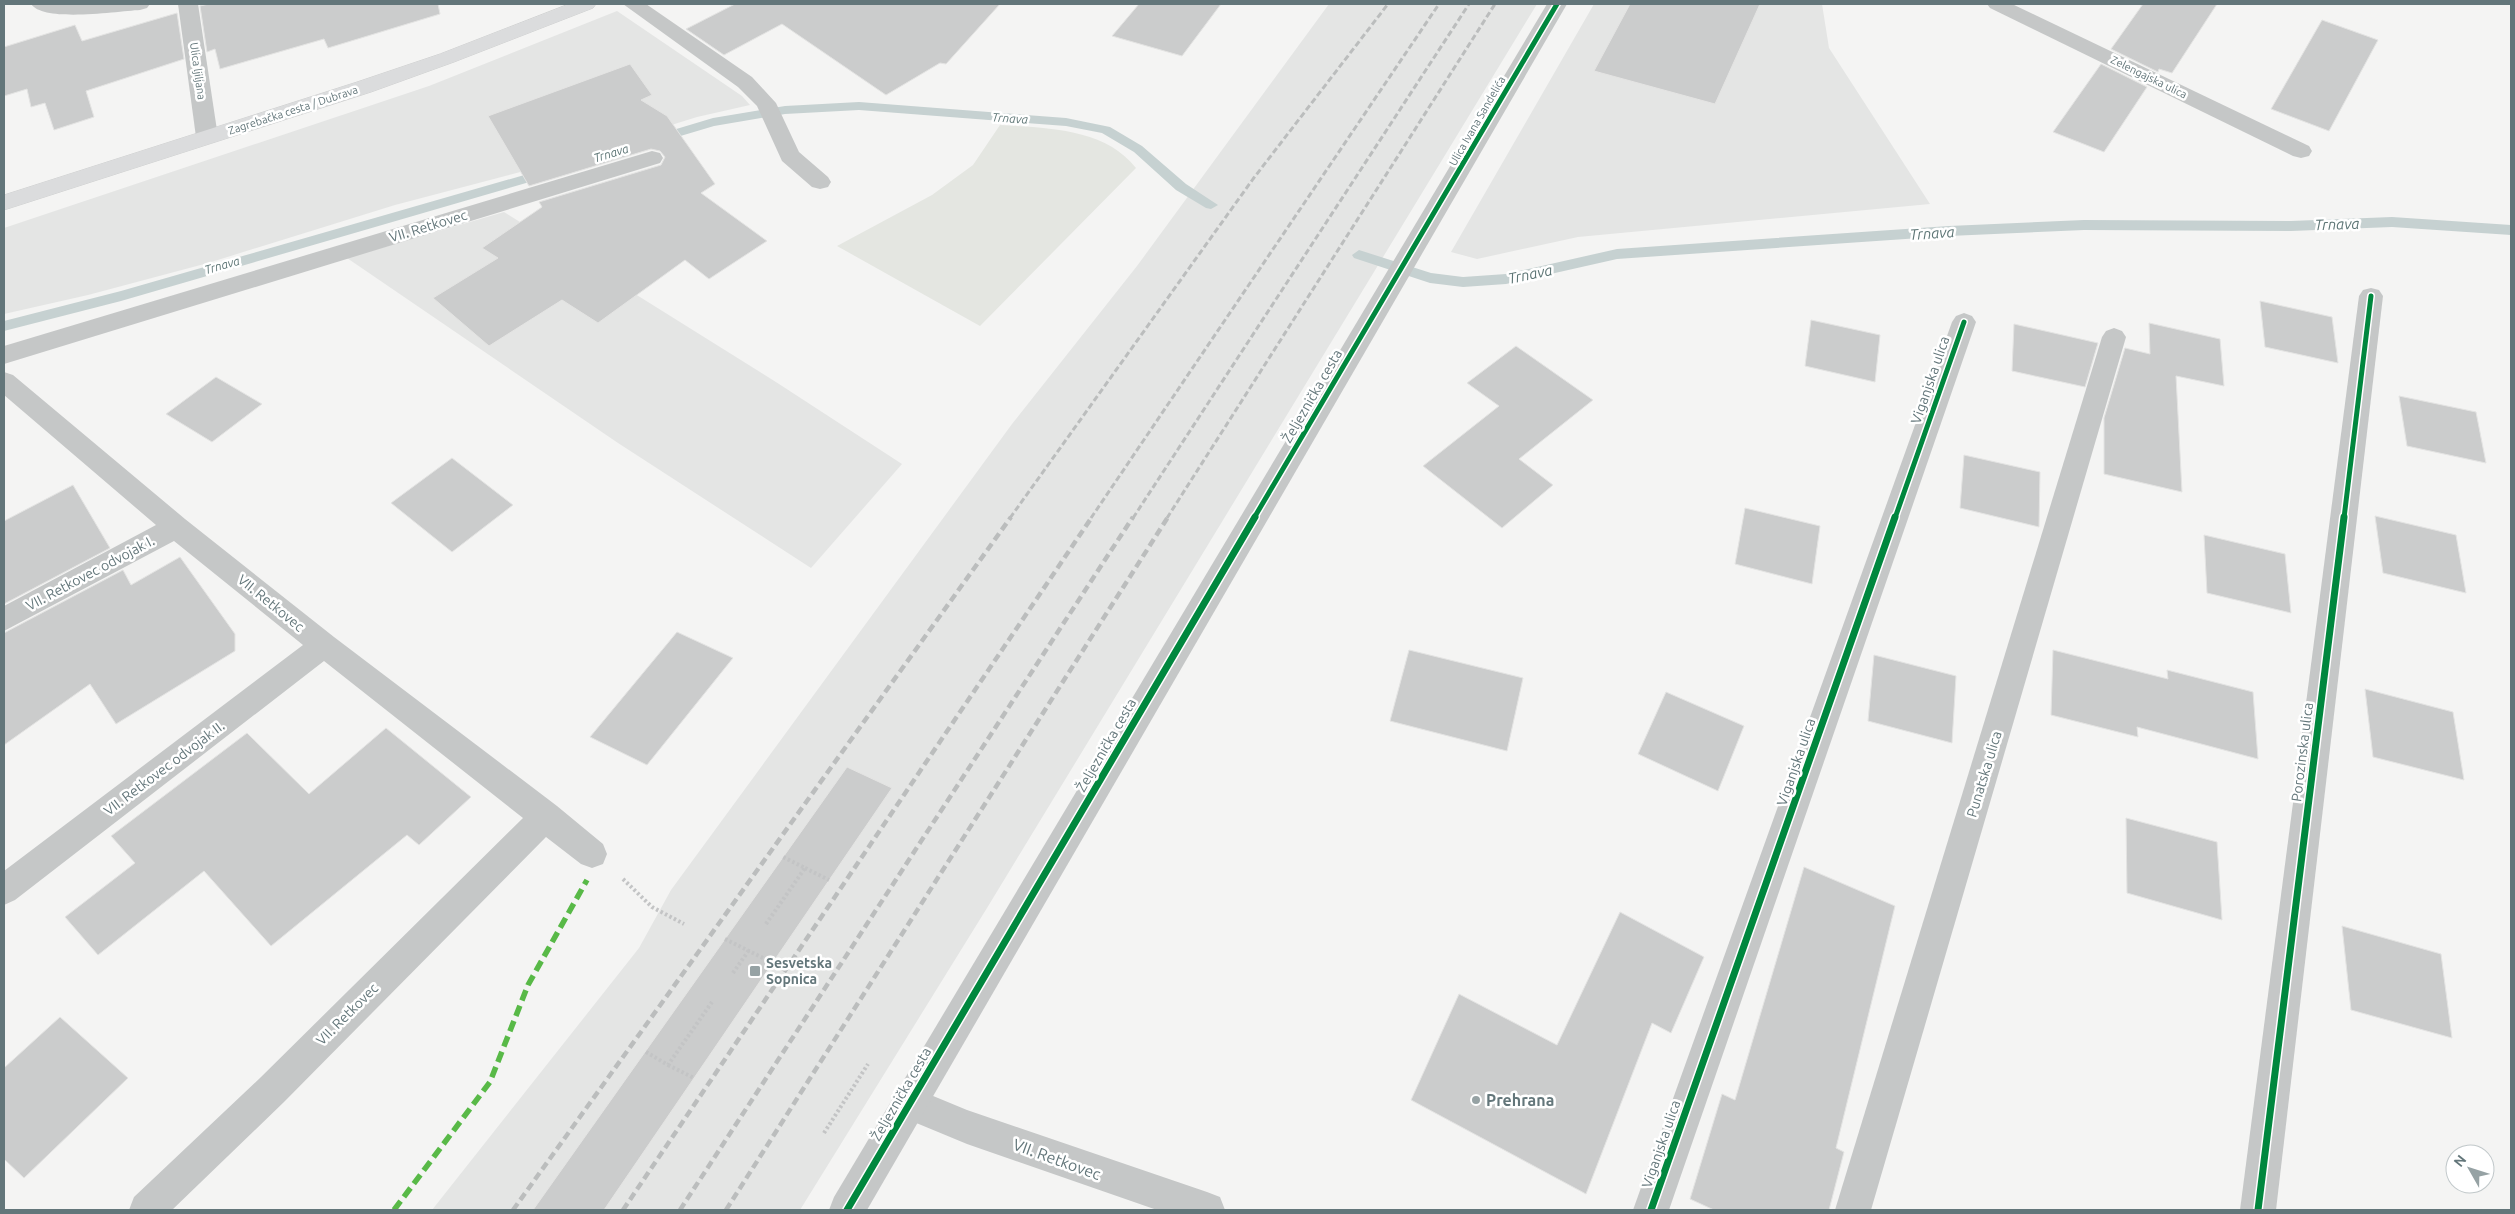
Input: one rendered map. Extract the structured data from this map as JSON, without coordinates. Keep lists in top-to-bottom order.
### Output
{
  "streets": {
    "main road": ["Zagrebačka cesta / Dubrava"],
    "street": [
      "Ulica ljiljana",
      "Zelengajska ulica",
      "Ulica Ivana Sandelića",
      "VII. Retkovec",
      "Viganjska ulica",
      "Željeznička cesta",
      "VII. Retkovec odvojak I.",
      "Porozinska ulica",
      "VII. Retkovec odvojak II.",
      "Punatska ulica"
    ]
  },
  "crossings": [
    ["Ulica ljiljana", "Zagrebačka cesta / Dubrava"],
    ["Ulica Ivana Sandelića", "Željeznička cesta"],
    ["VII. Retkovec", "Željeznička cesta"],
    ["VII. Retkovec", "VII. Retkovec odvojak I."],
    ["VII. Retkovec", "VII. Retkovec odvojak II."]
  ],
  "water": ["Trnava"],
  "places": {
    "transit": ["Sesvetska Sopnica"],
    "other": ["Prehrana"]
  },
  "north": "top left"
}
